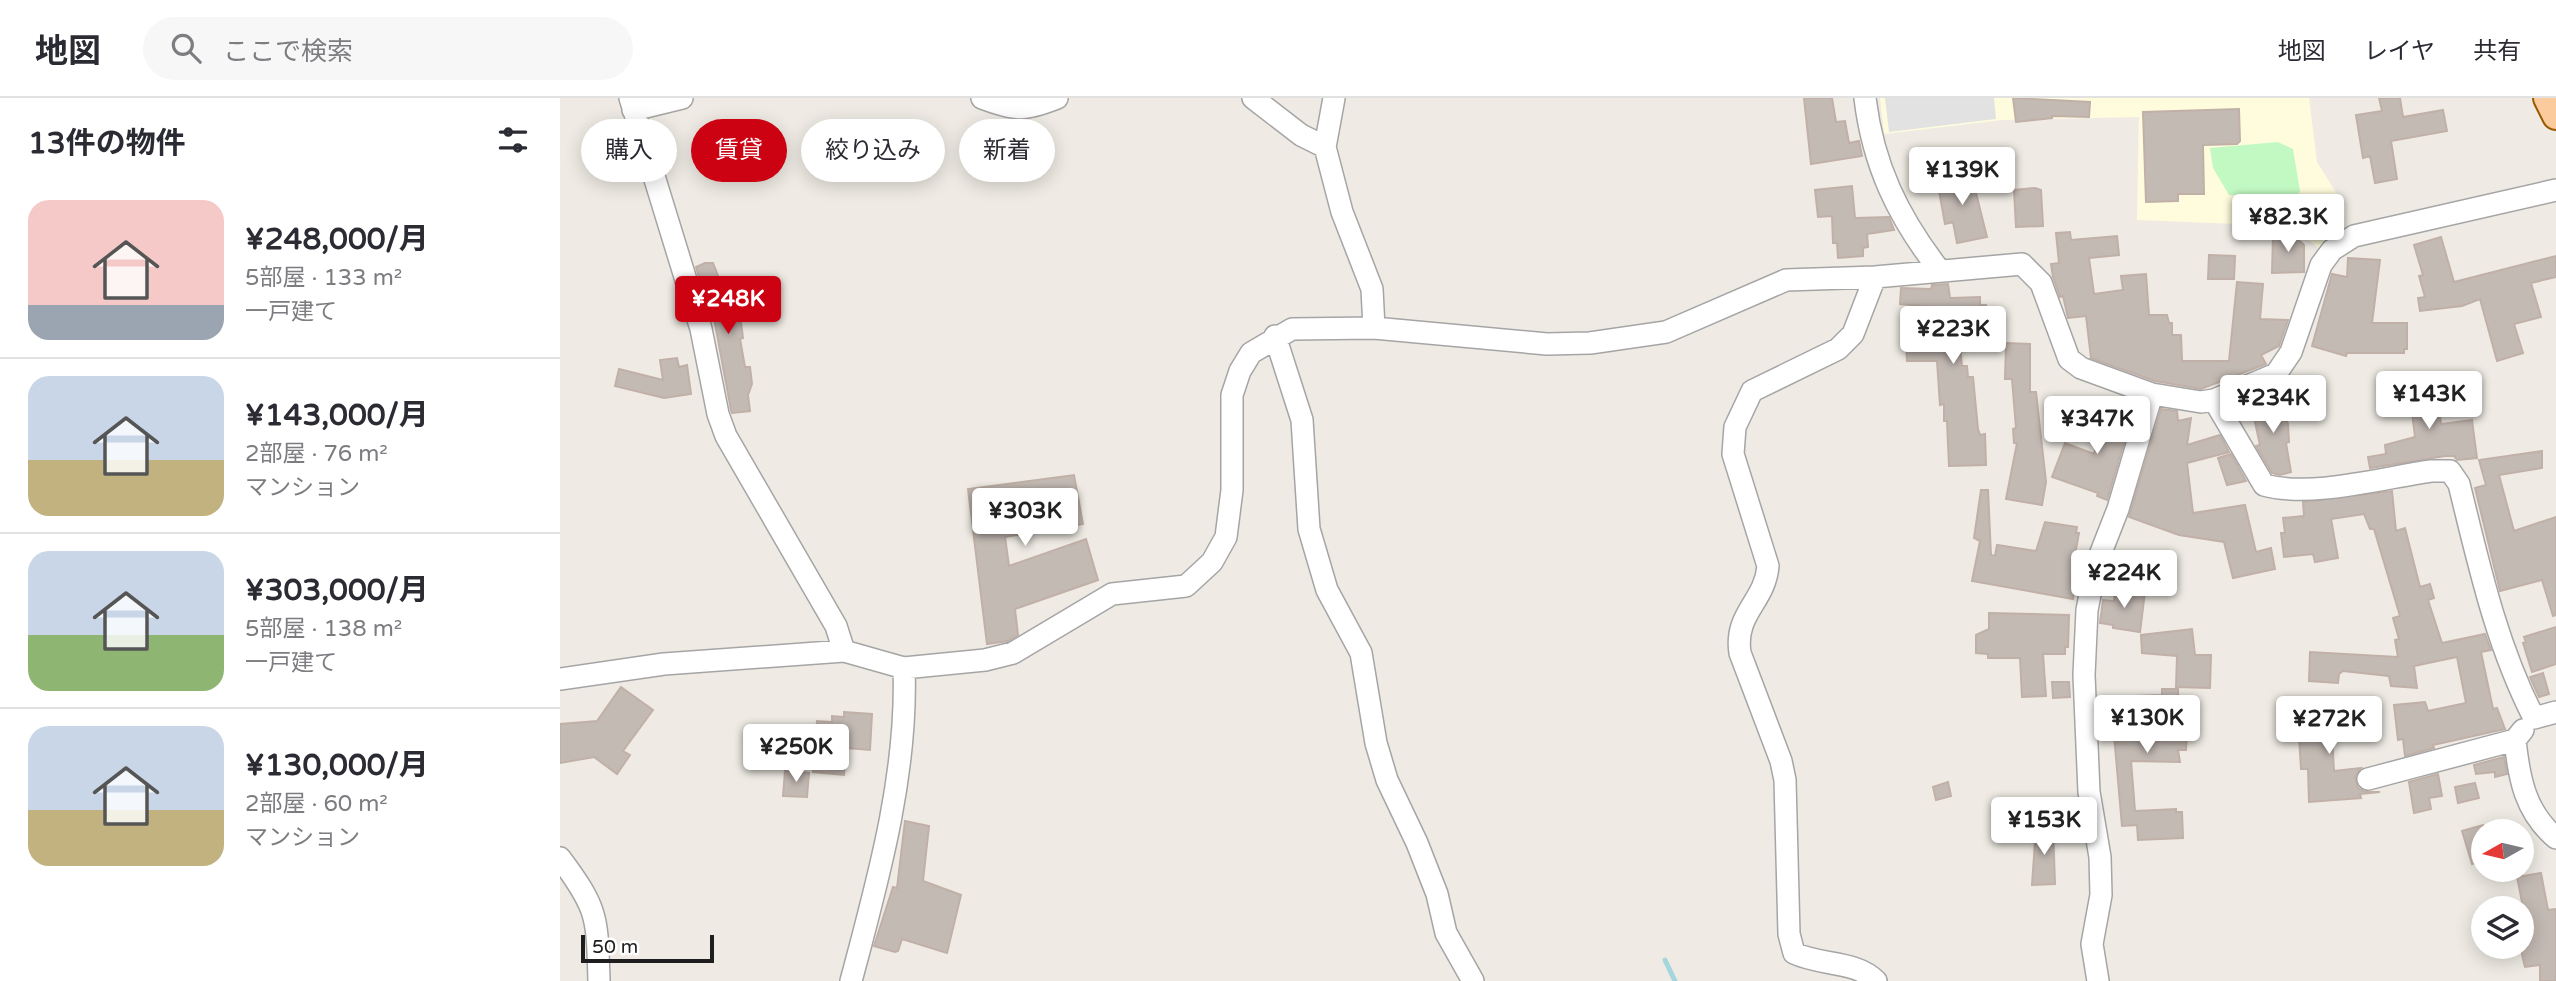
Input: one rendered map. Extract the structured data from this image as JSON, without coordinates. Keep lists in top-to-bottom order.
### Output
{
  "scale_bar": "50 m",
  "north": "left",
  "page": {
    "header": "地図",
    "search": "ここで検索",
    "nav": ["地図", "レイヤ", "共有"],
    "heading": "13件の物件",
    "chip": [
      "購入",
      "賃貸",
      "絞り込み",
      "新着"
    ],
    "price": [
      "¥139K",
      "¥82.3K",
      "¥248K",
      "¥223K",
      "¥143K",
      "¥234K",
      "¥347K",
      "¥303K",
      "¥224K",
      "¥130K",
      "¥272K",
      "¥250K",
      "¥153K"
    ],
    "list": [
      {
        "name": "¥248,000/月",
        "note": "5部屋 · 133 m² · 一戸建て"
      },
      {
        "name": "¥143,000/月",
        "note": "2部屋 · 76 m² · マンション"
      },
      {
        "name": "¥303,000/月",
        "note": "5部屋 · 138 m² · 一戸建て"
      },
      {
        "name": "¥130,000/月",
        "note": "2部屋 · 60 m² · マンション"
      }
    ],
    "scale": "50 m"
  }
}
